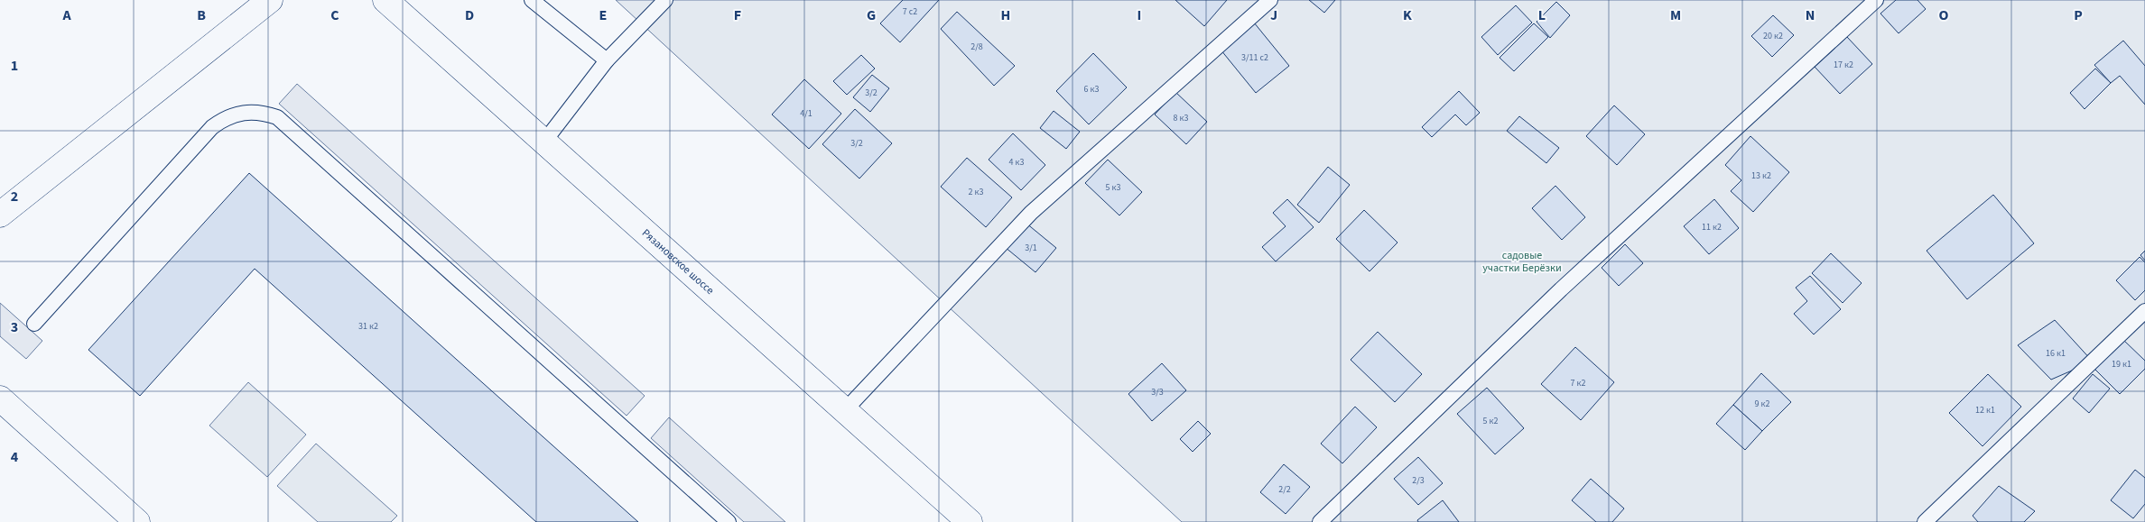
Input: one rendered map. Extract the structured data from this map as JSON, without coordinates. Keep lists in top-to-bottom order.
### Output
{
  "streets": {
    "main road": ["Рязановское шоссе"]
  },
  "parks": ["садовые участки Берёзки"],
  "house_numbers": [
    "7 с2",
    "20 к2",
    "2/8",
    "3/11 с2",
    "17 к2",
    "6 к3",
    "3/2",
    "4/1",
    "8 к3",
    "3/2",
    "4 к3",
    "13 к2",
    "5 к3",
    "2 к3",
    "11 к2",
    "3/1",
    "31 к2",
    "16 к1",
    "19 к1",
    "7 к2",
    "3/3",
    "9 к2",
    "12 к1",
    "5 к2",
    "2/3",
    "2/2"
  ],
  "grid": {
    "columns": [
      "A",
      "B",
      "C",
      "D",
      "E",
      "F",
      "G",
      "H",
      "I",
      "J",
      "K",
      "L",
      "M",
      "N",
      "O",
      "P"
    ],
    "rows": [
      "1",
      "2",
      "3",
      "4"
    ]
  }
}
